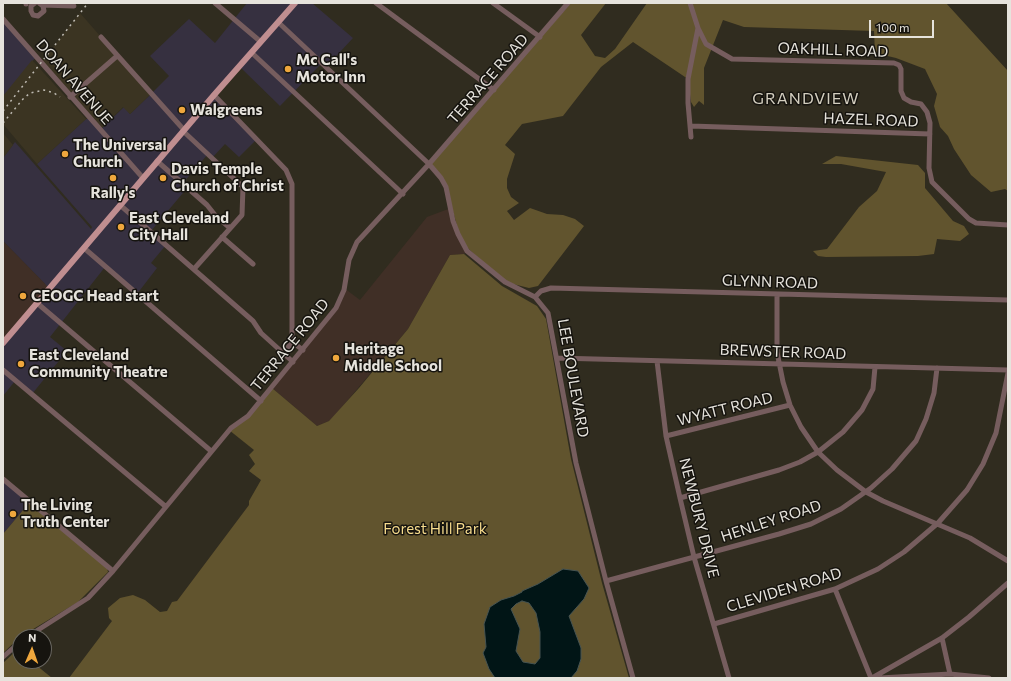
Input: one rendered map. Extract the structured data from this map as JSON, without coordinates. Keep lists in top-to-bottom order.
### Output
{
  "streets": {
    "street": [
      "OAKHILL ROAD",
      "TERRACE ROAD",
      "DOAN AVENUE",
      "HAZEL ROAD",
      "GLYNN ROAD",
      "BREWSTER ROAD",
      "LEE BOULEVARD",
      "WYATT ROAD",
      "NEWBURY DRIVE",
      "HENLEY ROAD",
      "CLEVIDEN ROAD"
    ]
  },
  "crossings": [
    ["OAKHILL ROAD", "HAZEL ROAD"],
    ["TERRACE ROAD", "LEE BOULEVARD"],
    ["GLYNN ROAD", "LEE BOULEVARD"],
    ["BREWSTER ROAD", "LEE BOULEVARD"],
    ["BREWSTER ROAD", "NEWBURY DRIVE"],
    ["BREWSTER ROAD", "HENLEY ROAD"],
    ["BREWSTER ROAD", "CLEVIDEN ROAD"],
    ["LEE BOULEVARD", "HENLEY ROAD"],
    ["WYATT ROAD", "NEWBURY DRIVE"],
    ["NEWBURY DRIVE", "HENLEY ROAD"],
    ["NEWBURY DRIVE", "CLEVIDEN ROAD"]
  ],
  "districts": ["GRANDVIEW"],
  "parks": ["Forest Hill Park"],
  "places": [
    "Mc Call's Motor Inn",
    "Walgreens",
    "The Universal Church",
    "Rally's",
    "Davis Temple Church of Christ",
    "East Cleveland City Hall",
    "CEOGC Head start",
    "Heritage Middle School",
    "East Cleveland Community Theatre",
    "The Living Truth Center"
  ],
  "scale_bar": "100 m",
  "north": "top"
}
